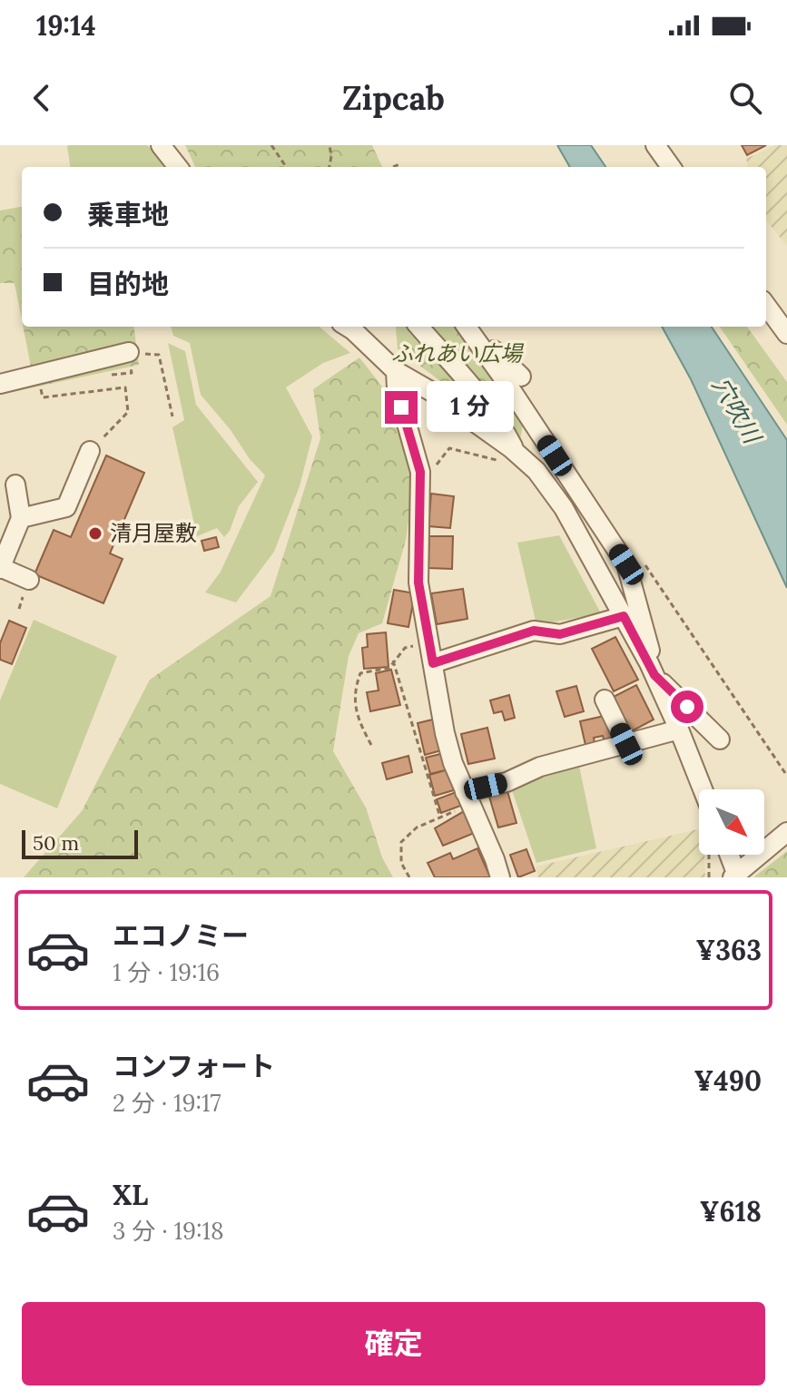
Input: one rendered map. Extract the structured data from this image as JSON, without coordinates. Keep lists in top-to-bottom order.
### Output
{
  "water": ["穴吹川"],
  "parks": ["ふれあい広場"],
  "places": ["清月屋敷"],
  "scale_bar": "50 m",
  "north": "bottom right",
  "page": {
    "status": "19:14",
    "header": "Zipcab",
    "banner": ["乗車地", "目的地"],
    "bubble": "1 分",
    "scale": "50 m",
    "list": [
      {
        "name": "エコノミー",
        "note": "1 分 · 19:16",
        "value": "¥363"
      },
      {
        "name": "コンフォート",
        "note": "2 分 · 19:17",
        "value": "¥490"
      },
      {
        "name": "XL",
        "note": "3 分 · 19:18",
        "value": "¥618"
      }
    ],
    "buttons": "確定"
  }
}
